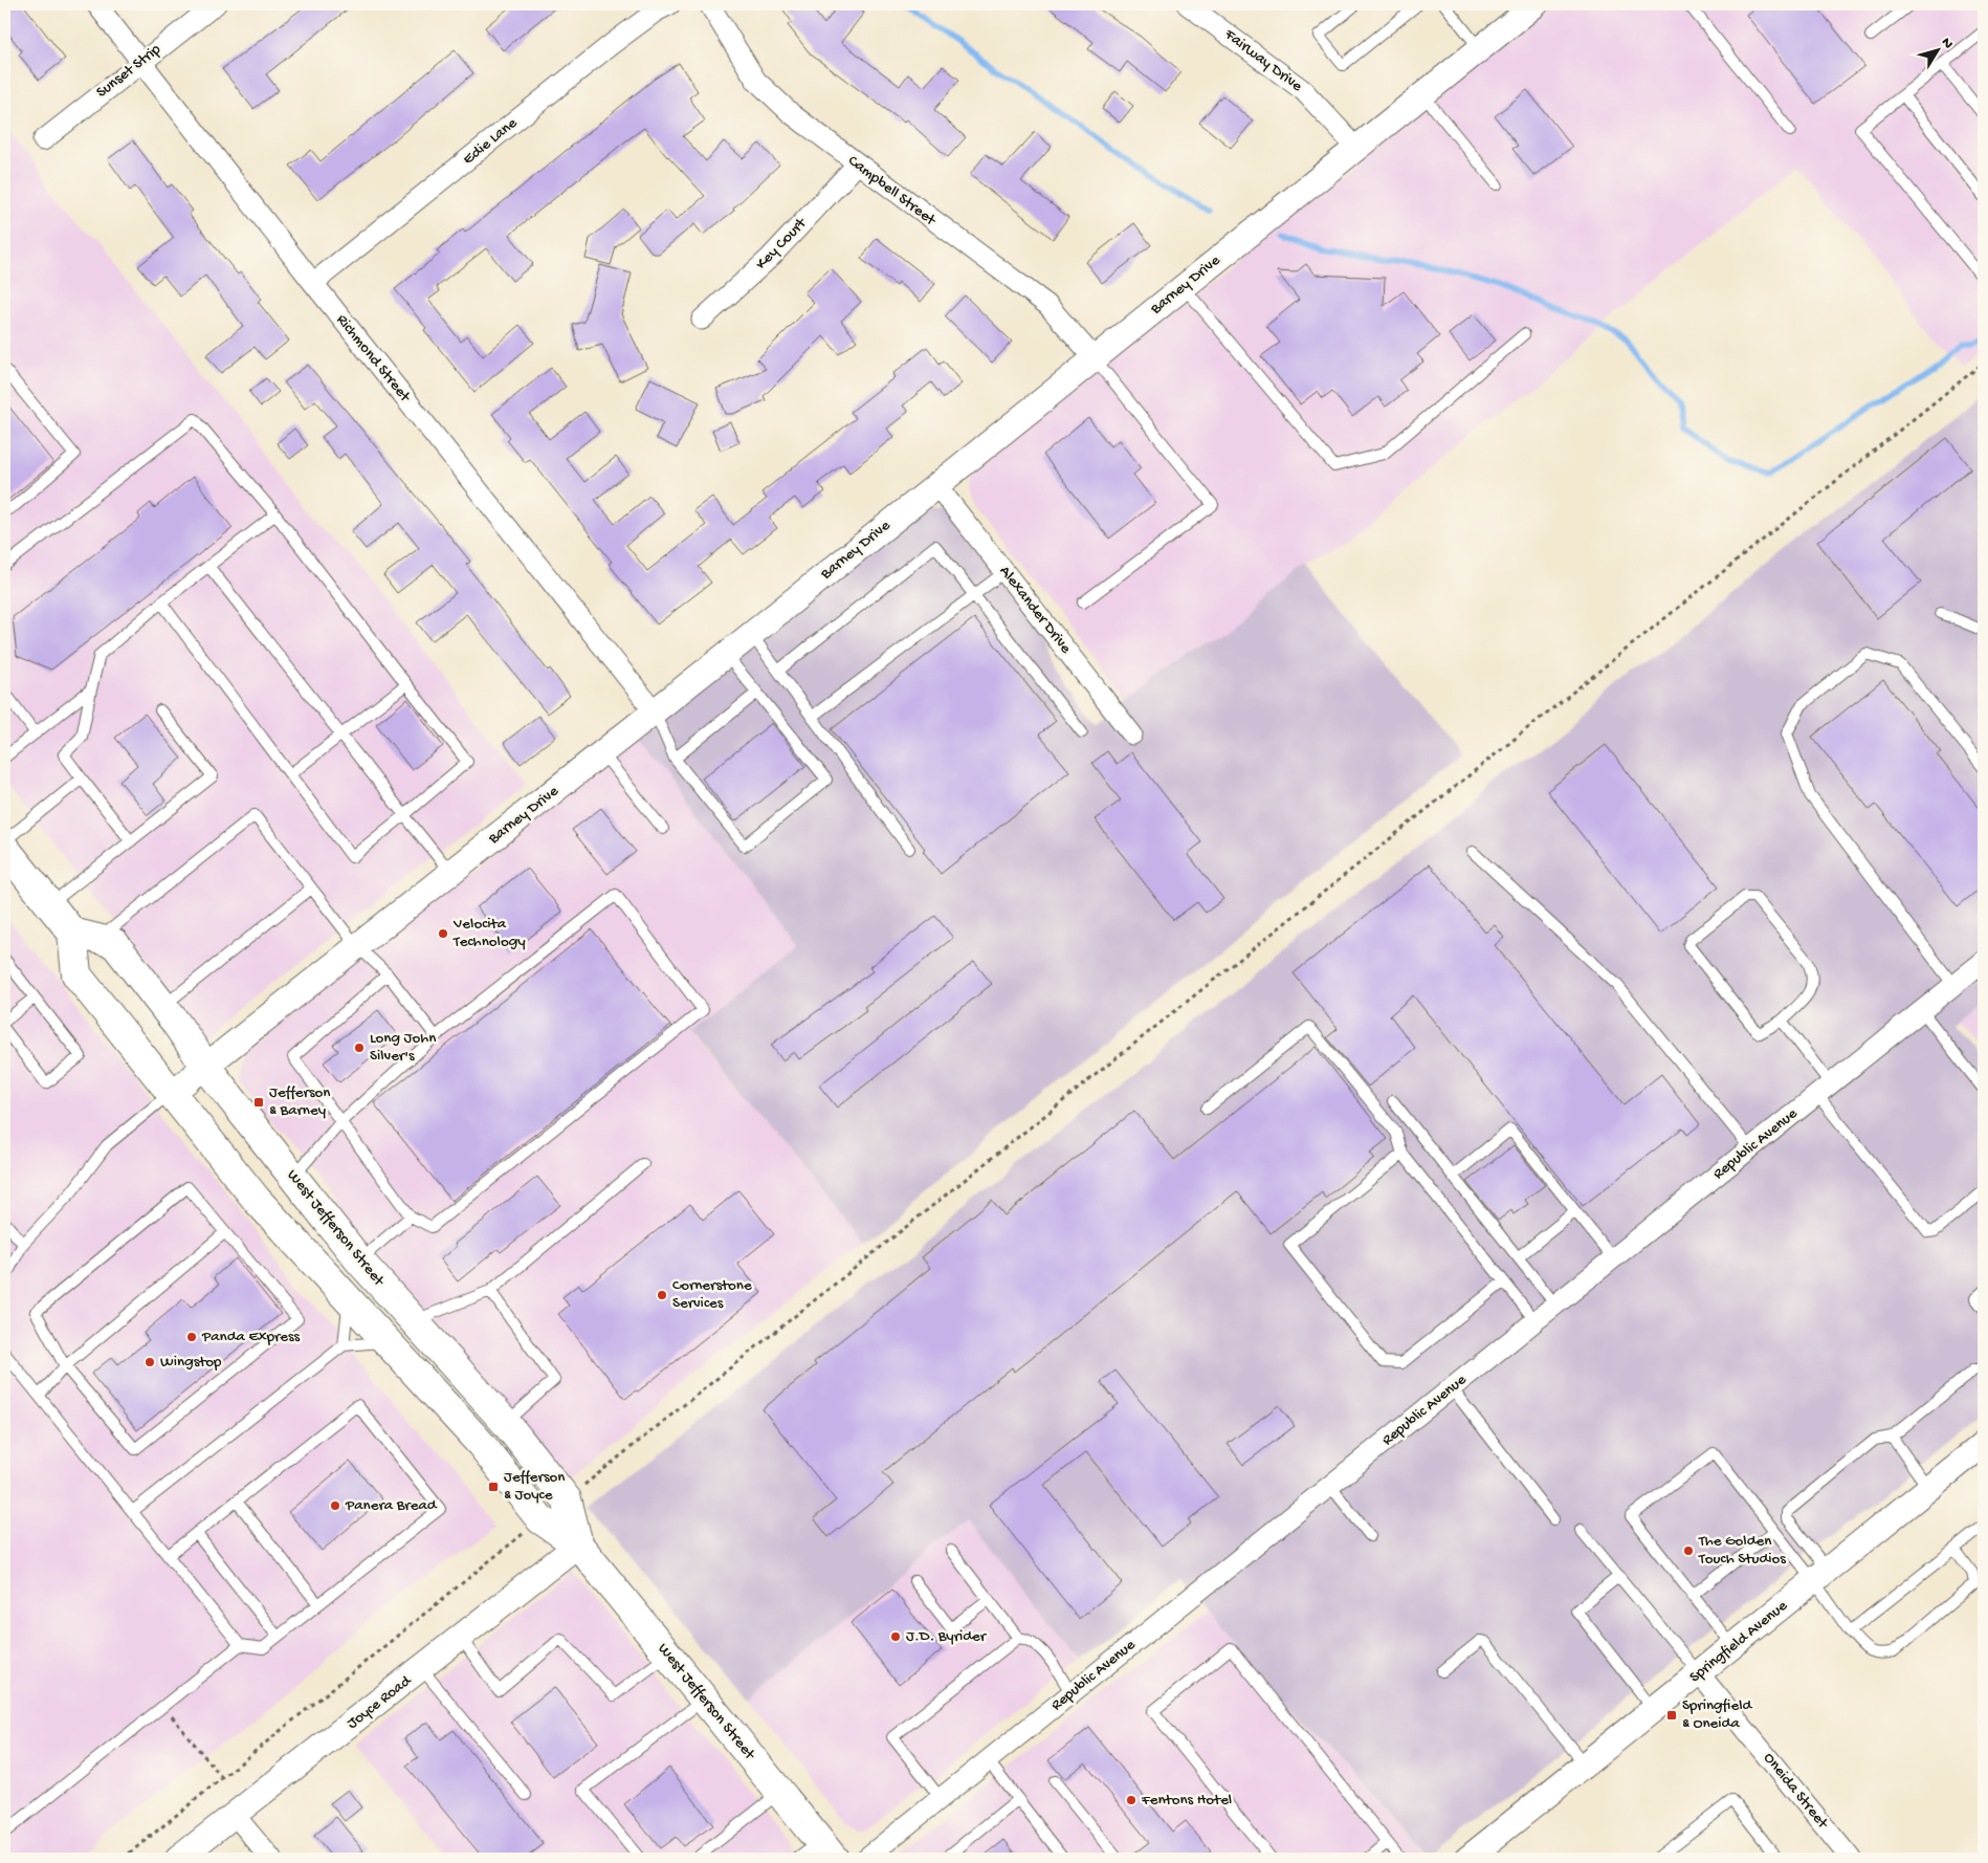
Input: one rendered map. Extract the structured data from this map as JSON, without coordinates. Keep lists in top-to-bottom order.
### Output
{
  "streets": {
    "main road": ["West Jefferson Street"],
    "street": [
      "Fairway Drive",
      "Sunset Strip",
      "Edie Lane",
      "Campbell Street",
      "Key Court",
      "Barney Drive",
      "Richmond Street",
      "Alexander Drive",
      "Republic Avenue",
      "Springfield Avenue",
      "Joyce Road",
      "Oneida Street"
    ]
  },
  "crossings": [
    ["Fairway Drive", "Barney Drive"],
    ["Sunset Strip", "Richmond Street"],
    ["Edie Lane", "Richmond Street"],
    ["Campbell Street", "Key Court"],
    ["Campbell Street", "Barney Drive"],
    ["Barney Drive", "Richmond Street"],
    ["Barney Drive", "Alexander Drive"],
    ["Barney Drive", "West Jefferson Street"],
    ["West Jefferson Street", "Joyce Road"],
    ["Springfield Avenue", "Oneida Street"]
  ],
  "places": {
    "other": [
      "Velocita Technology",
      "Long John Silver's",
      "Cornerstone Services",
      "Panda Express",
      "Wingstop",
      "Panera Bread",
      "The Golden Touch Studios",
      "J.D. Byrider",
      "Fentons Hotel"
    ],
    "transit": ["Jefferson & Barney", "Jefferson & Joyce", "Springfield & Oneida"]
  },
  "north": "top right"
}
